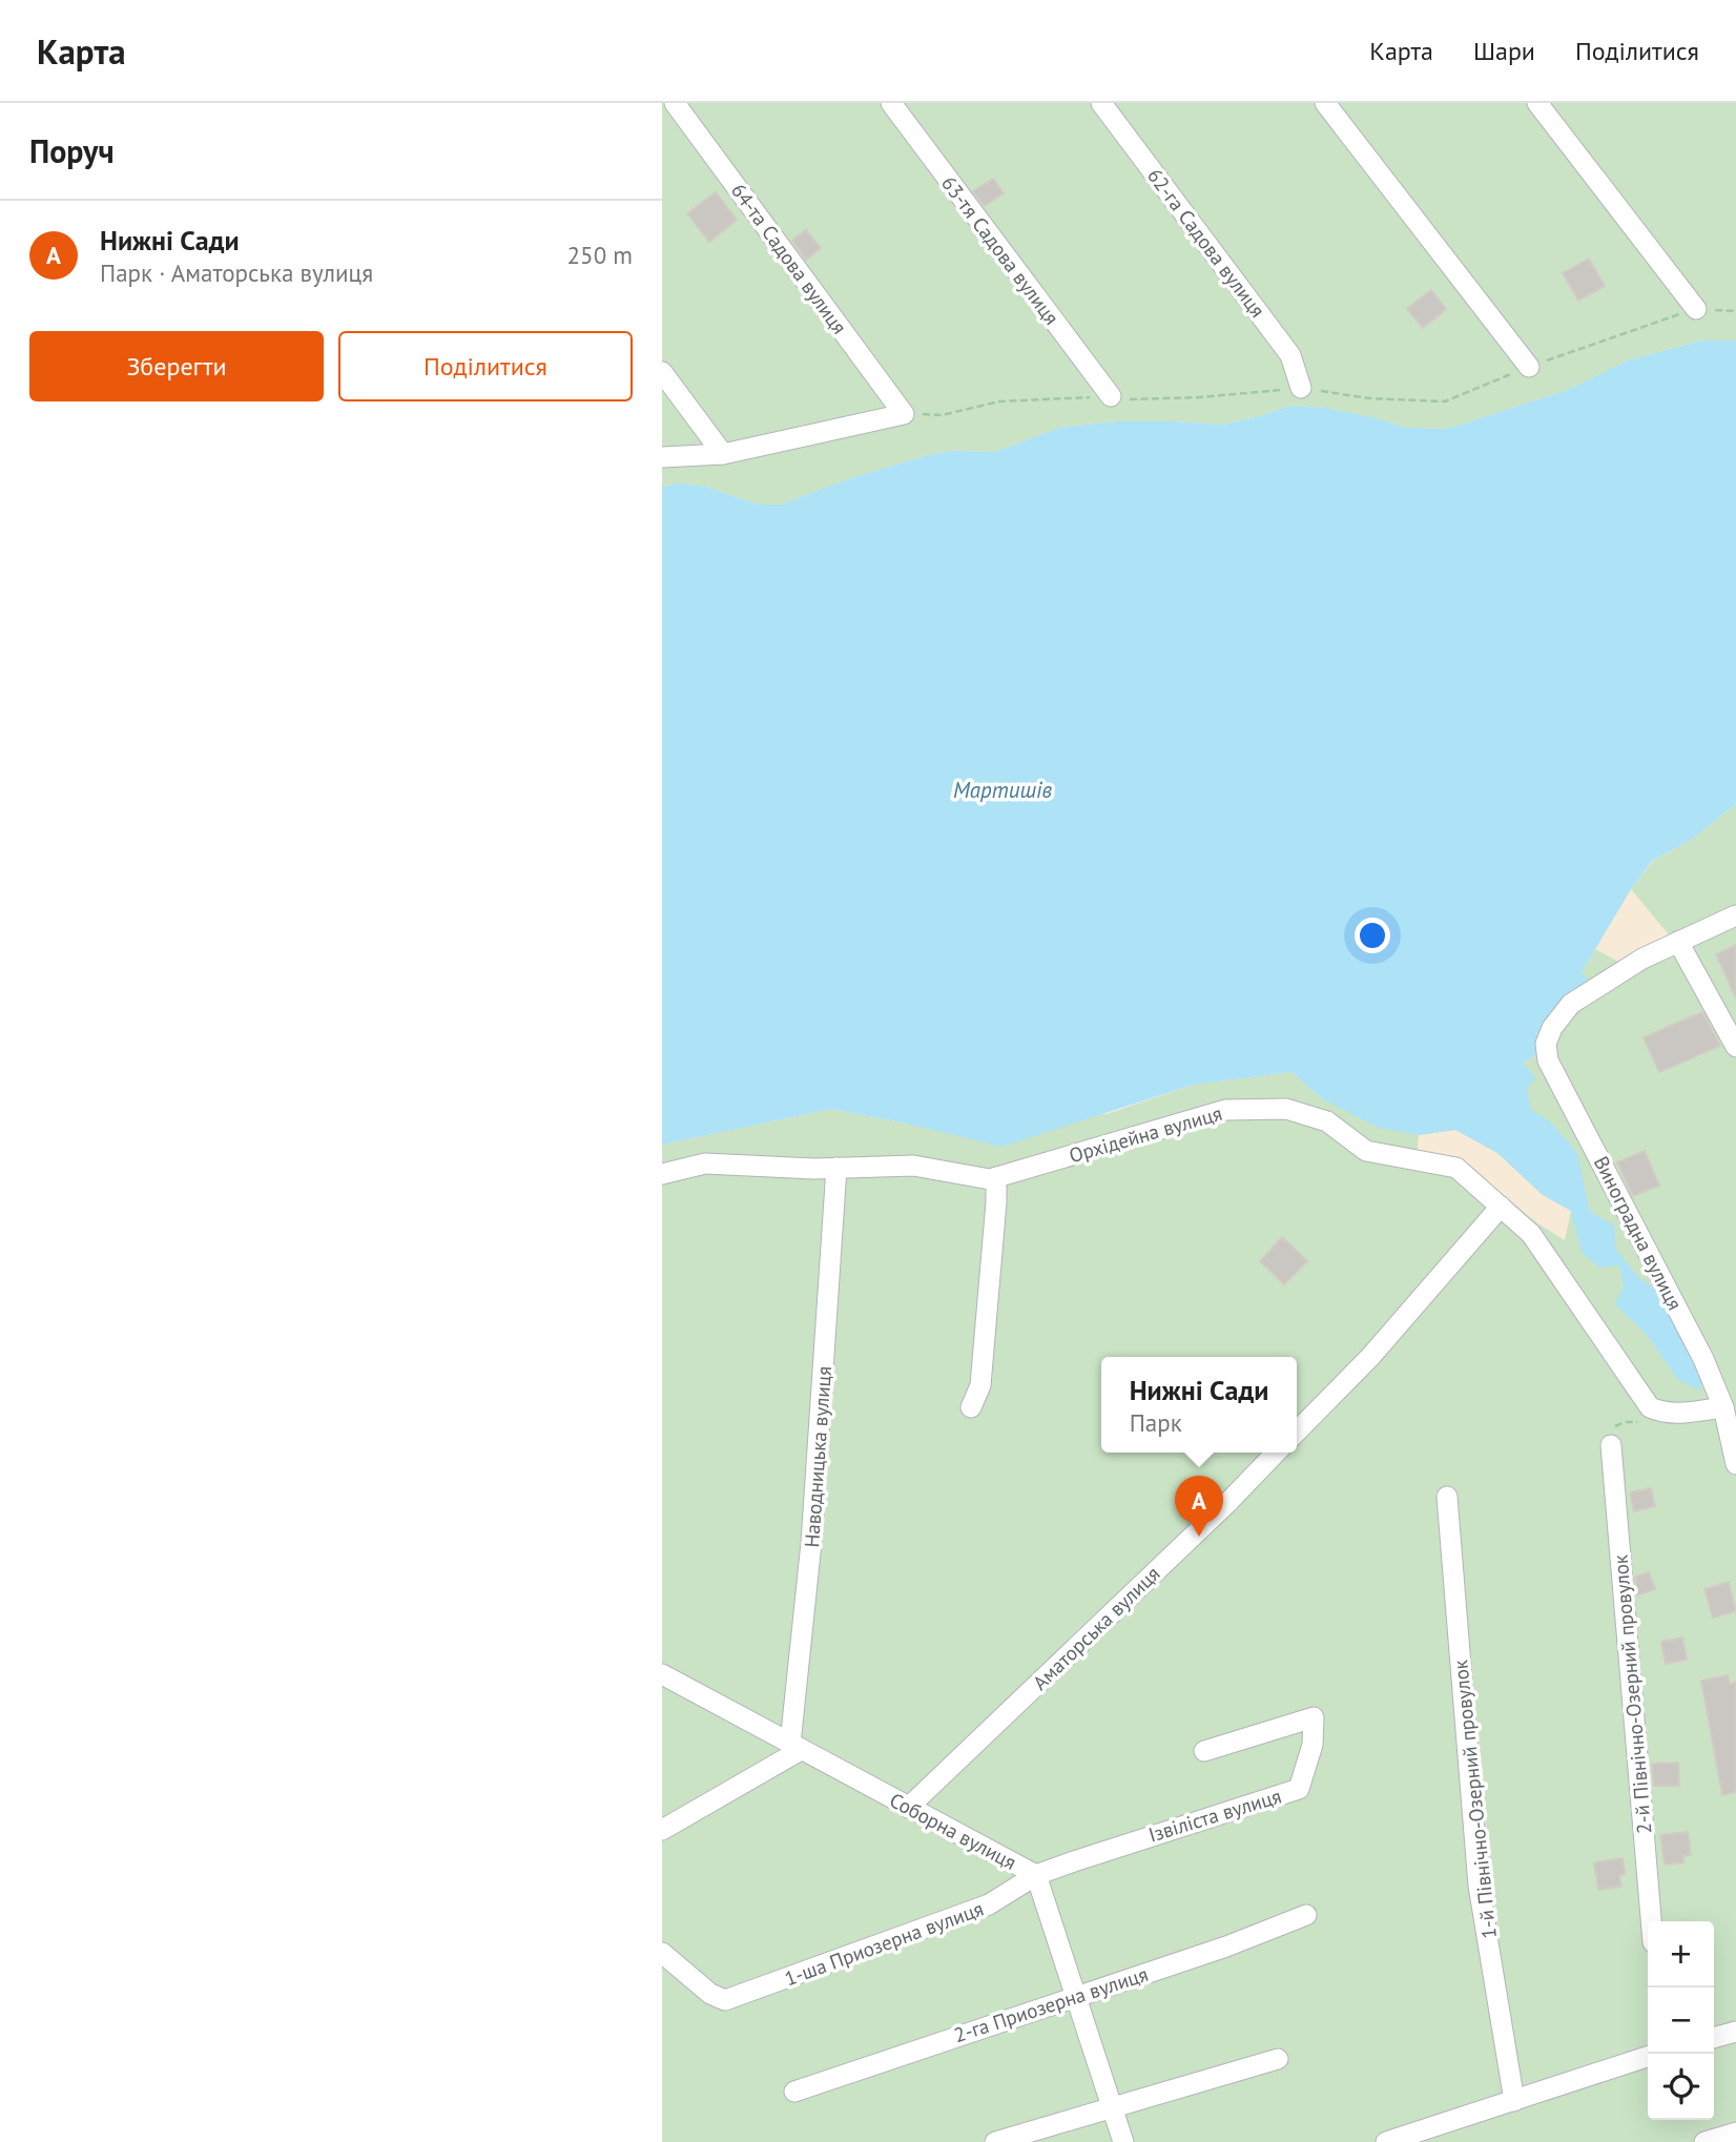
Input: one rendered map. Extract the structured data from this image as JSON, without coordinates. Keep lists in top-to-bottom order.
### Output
{
  "streets": {
    "street": [
      "62-га Садова вулиця",
      "63-тя Садова вулиця",
      "64-та Садова вулиця",
      "Орхідейна вулиця",
      "Виноградна вулиця",
      "Наводницька вулиця",
      "Аматорська вулиця",
      "2-й Північно-Озерний провулок",
      "1-й Північно-Озерний провулок",
      "Ізвіліста вулиця",
      "Соборна вулиця",
      "1-ша Приозерна вулиця",
      "2-га Приозерна вулиця"
    ]
  },
  "crossings": [
    ["Орхідейна вулиця", "Наводницька вулиця"],
    ["Наводницька вулиця", "Соборна вулиця"],
    ["Аматорська вулиця", "Соборна вулиця"],
    ["Ізвіліста вулиця", "Соборна вулиця"],
    ["Ізвіліста вулиця", "1-ша Приозерна вулиця"],
    ["Соборна вулиця", "1-ша Приозерна вулиця"],
    ["Соборна вулиця", "2-га Приозерна вулиця"]
  ],
  "water": ["Мартишів"],
  "page": {
    "header": "Карта",
    "nav": ["Карта", "Шари", "Поділитися"],
    "heading": "Поруч",
    "list": [
      {
        "mark": "A",
        "name": "Нижні Сади",
        "note": "Парк · Аматорська вулиця",
        "value": "250 m"
      }
    ],
    "buttons": ["Зберегти", "Поділитися"],
    "popup": ["Нижні Сади", "Парк"],
    "pins": "A",
    "map_buttons": ["+", "−"]
  }
}
